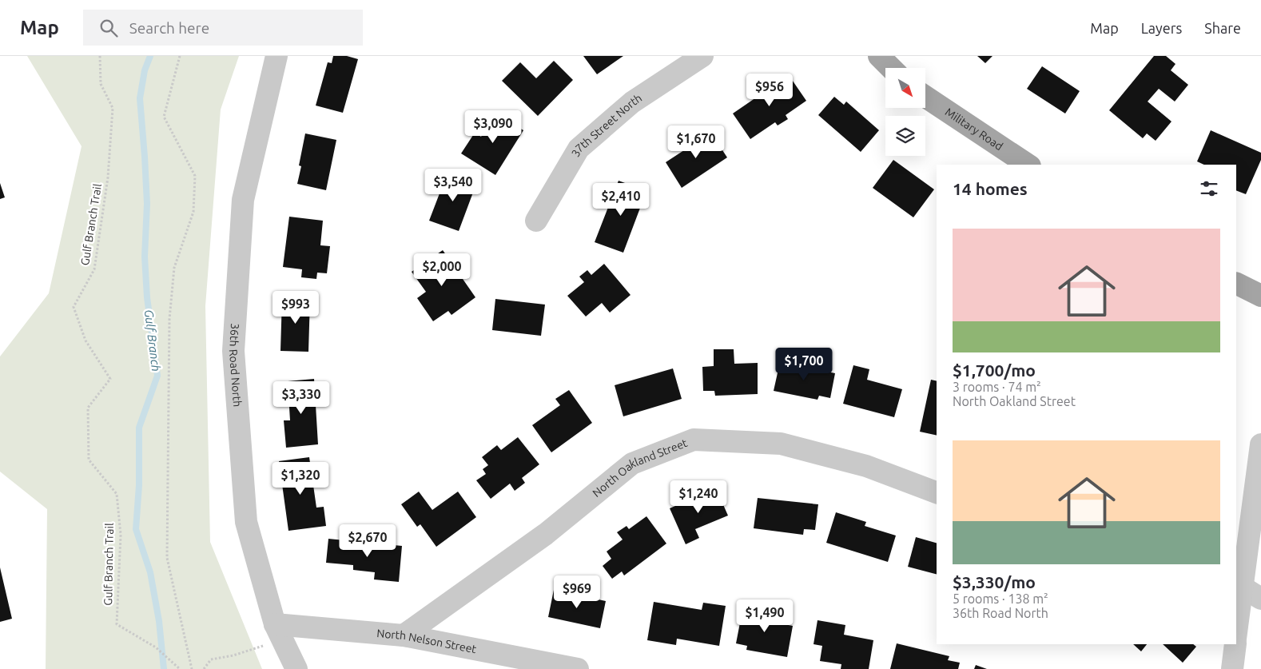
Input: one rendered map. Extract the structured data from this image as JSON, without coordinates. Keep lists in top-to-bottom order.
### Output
{
  "streets": {
    "main road": ["Military Road"],
    "street": [
      "37th Street North",
      "36th Road North",
      "North Oakland Street",
      "North Nelson Street"
    ],
    "path": ["Gulf Branch Trail"]
  },
  "crossings": [
    ["36th Road North", "North Nelson Street"],
    ["North Oakland Street", "North Nelson Street"]
  ],
  "water": ["Gulf Branch"],
  "north": "bottom right",
  "page": {
    "header": "Map",
    "search": "Search here",
    "nav": ["Map", "Layers", "Share"],
    "price": [
      "$956",
      "$3,090",
      "$1,670",
      "$3,540",
      "$2,410",
      "$2,000",
      "$993",
      "$1,700",
      "$3,330",
      "$1,320",
      "$1,240",
      "$2,670",
      "$969",
      "$1,490"
    ],
    "heading": "14 homes",
    "list": [
      {
        "name": "$1,700/mo",
        "note": "3 rooms · 74 m² · North Oakland Street"
      },
      {
        "name": "$3,330/mo",
        "note": "5 rooms · 138 m² · 36th Road North"
      }
    ]
  }
}
